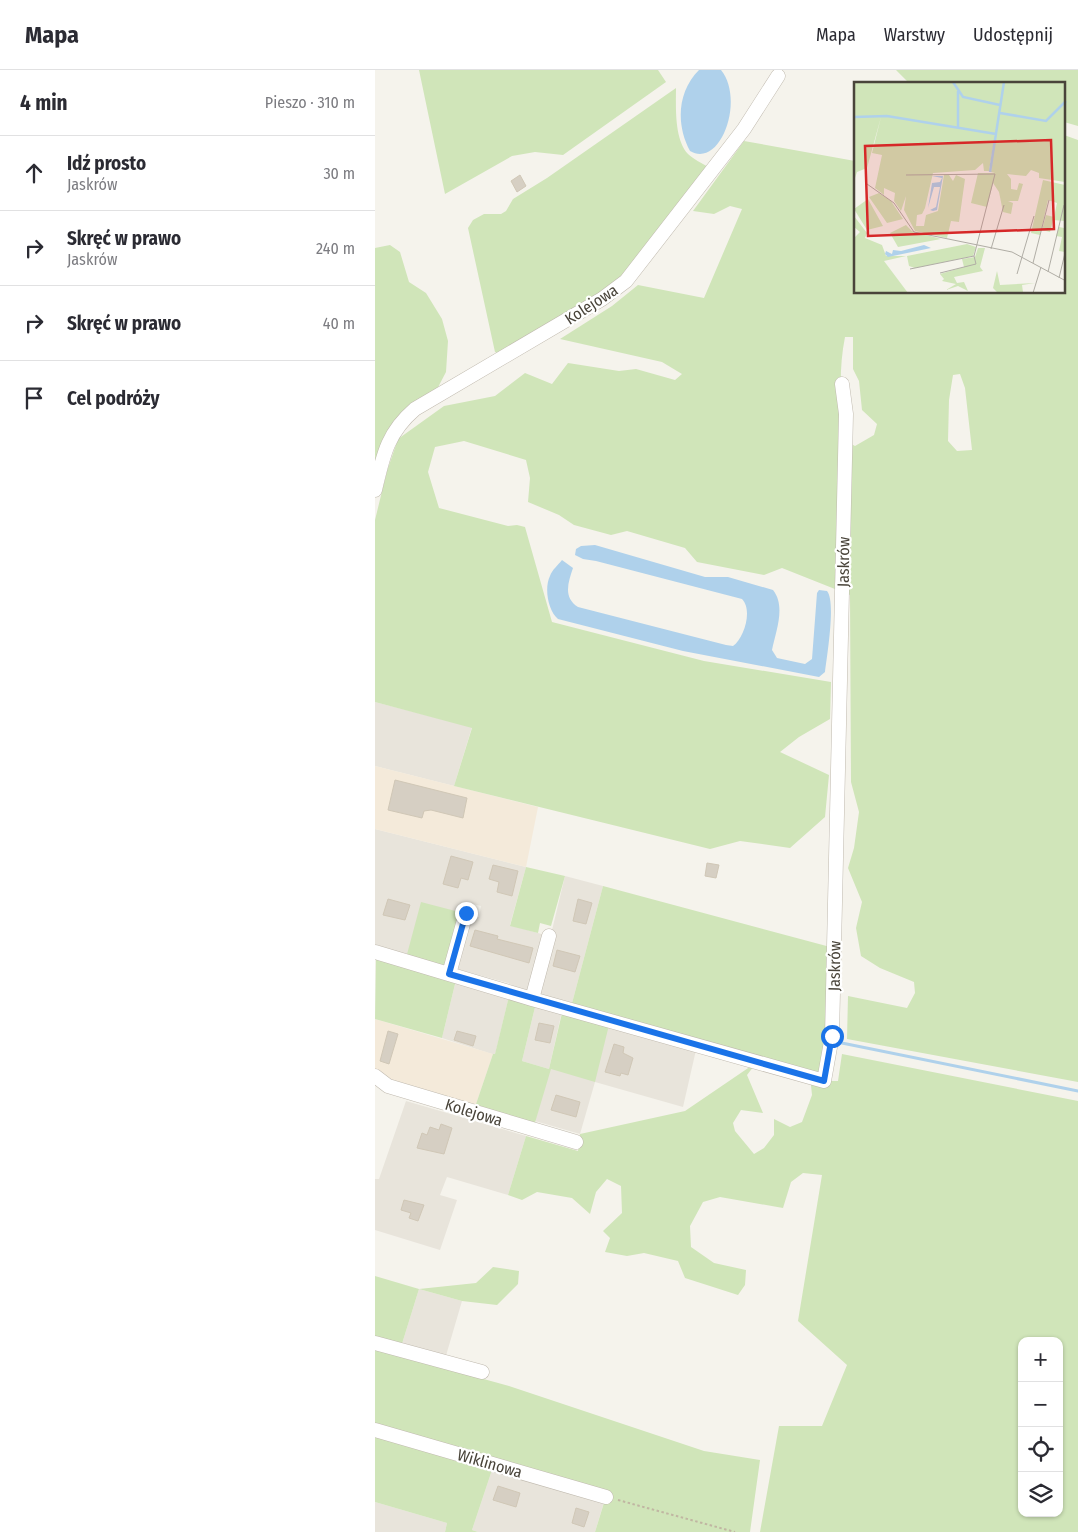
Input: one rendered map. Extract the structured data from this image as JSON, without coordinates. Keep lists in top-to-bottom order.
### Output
{
  "streets": {
    "street": ["Kolejowa", "Jaskrów", "Wiklinowa"]
  },
  "page": {
    "header": "Mapa",
    "nav": ["Mapa", "Warstwy", "Udostępnij"],
    "heading": ["4 min", "Pieszo · 310 m"],
    "list": [
      ["Idź prosto", "Jaskrów", "30 m"],
      ["Skręć w prawo", "Jaskrów", "240 m"],
      ["Skręć w prawo", "40 m"],
      "Cel podróży"
    ],
    "map_buttons": ["+", "−"]
  }
}
